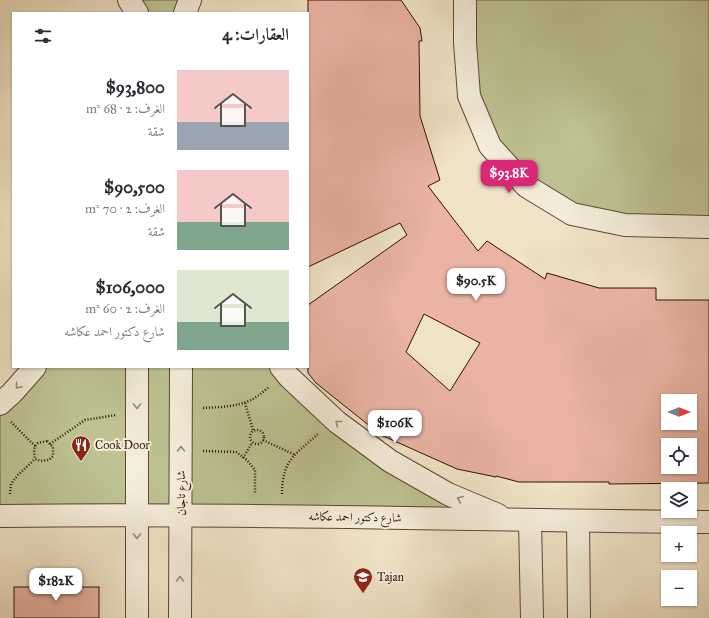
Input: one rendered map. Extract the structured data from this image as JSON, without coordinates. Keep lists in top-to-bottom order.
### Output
{
  "streets": {
    "street": ["شارع تاجان", "شارع دكتور احمد عكاشه"]
  },
  "crossings": [
    ["شارع تاجان", "شارع دكتور احمد عكاشه"]
  ],
  "places": {
    "restaurant": ["Cook Door"],
    "school or university": ["Tajan"]
  },
  "north": "right",
  "page": {
    "heading": "العقارات: 4",
    "list": [
      {
        "name": "$93,800",
        "note": "الغرف: 2 · 68 m² · شقة"
      },
      {
        "name": "$90,500",
        "note": "الغرف: 2 · 70 m² · شقة"
      },
      {
        "name": "$106,000",
        "note": "الغرف: 2 · 60 m² · شارع دكتور احمد عكاشه"
      }
    ],
    "price": [
      "$93.8K",
      "$90.5K",
      "$106K",
      "$182K"
    ],
    "map_buttons": ["+", "−"]
  }
}
